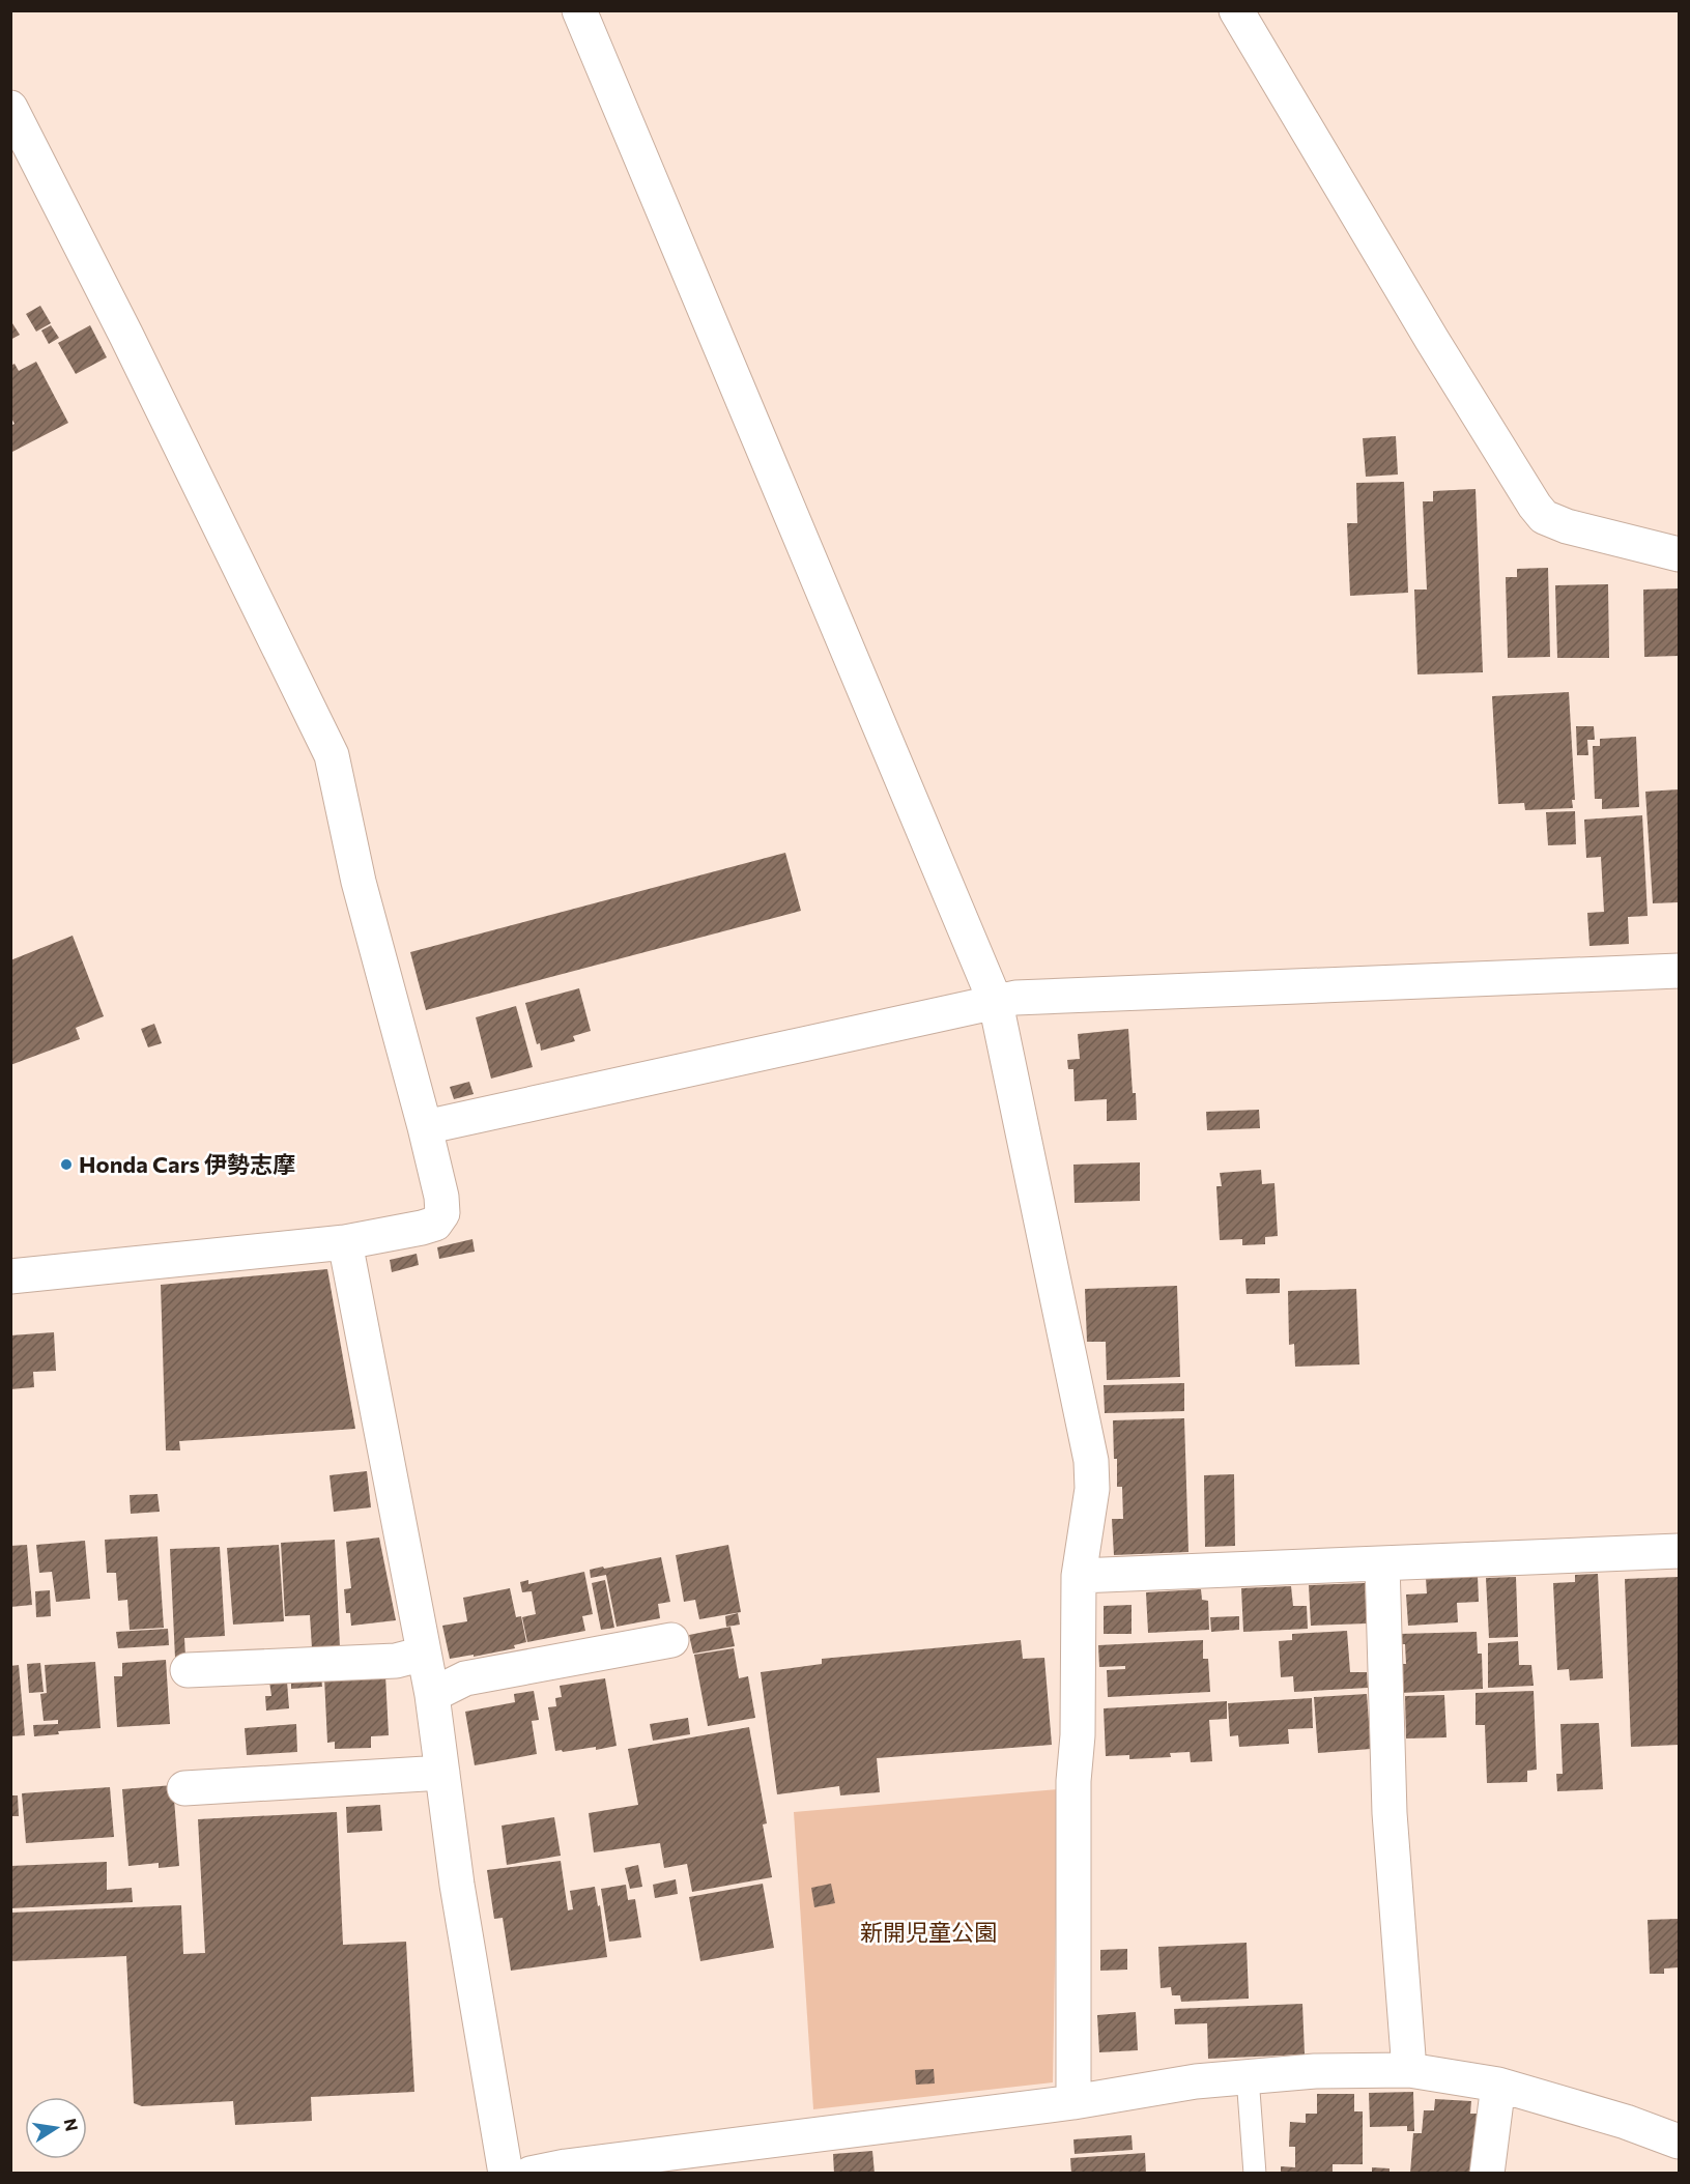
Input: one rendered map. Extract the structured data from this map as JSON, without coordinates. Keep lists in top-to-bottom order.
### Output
{
  "parks": ["新開児童公園"],
  "places": ["Honda Cars 伊勢志摩"],
  "north": "right"
}
